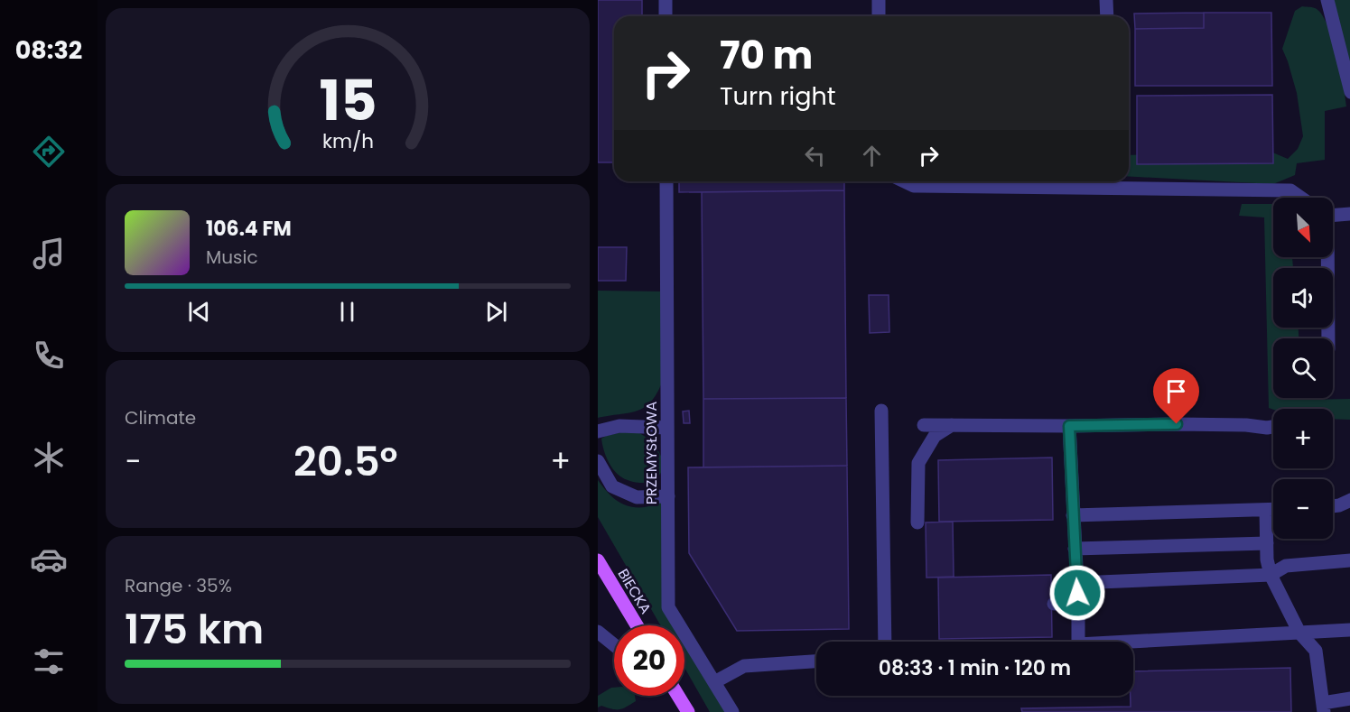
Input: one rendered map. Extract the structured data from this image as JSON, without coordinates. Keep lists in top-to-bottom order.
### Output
{
  "streets": {
    "main road": ["BIECKA"],
    "street": ["PRZEMYSŁOWA"]
  },
  "north": "bottom right",
  "page": {
    "tabs": "08:32",
    "turn": ["70 m", "Turn right"],
    "map_buttons": ["+", "−"],
    "song": ["106.4 FM", "Music"],
    "tile": [
      "Climate",
      ["Range · 35%", "175 km"]
    ],
    "heat": ["−", "20.5°", "+"],
    "limit": "20",
    "trip": "08:33 · 1 min · 120 m",
    "gauge": ["15", "km/h"]
  }
}
